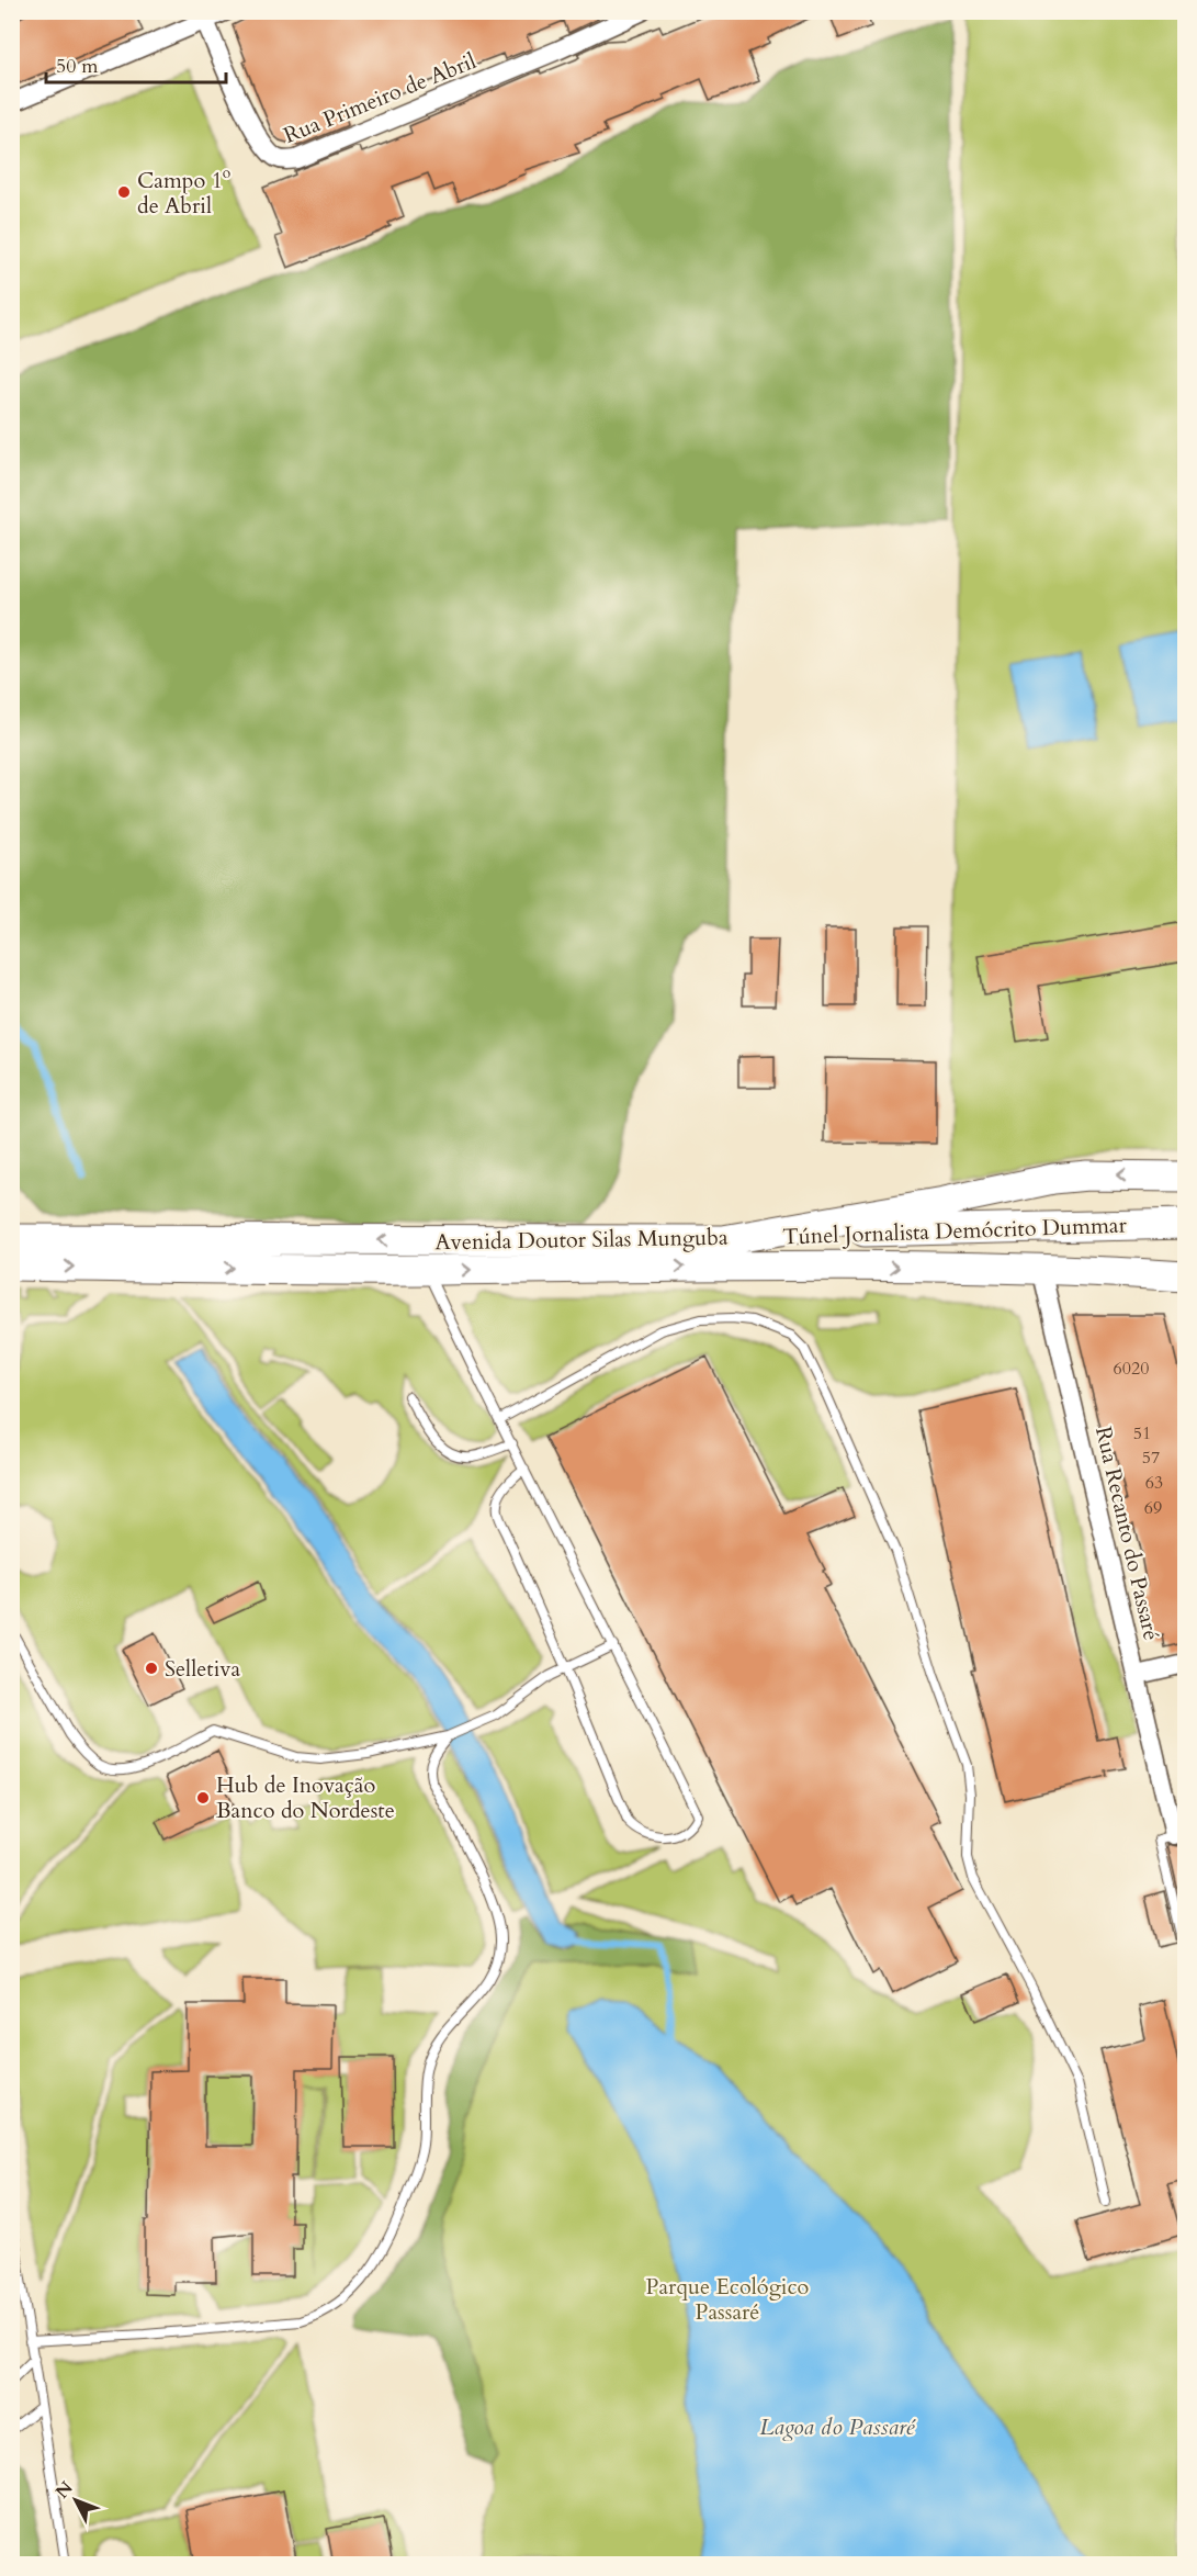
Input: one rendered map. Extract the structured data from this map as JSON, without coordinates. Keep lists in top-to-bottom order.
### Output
{
  "streets": {
    "main road": ["Túnel Jornalista Demócrito Dummar", "Avenida Doutor Silas Munguba"],
    "street": ["Rua Primeiro de Abril", "Rua Recanto do Passaré"]
  },
  "crossings": [
    ["Túnel Jornalista Demócrito Dummar", "Avenida Doutor Silas Munguba"],
    ["Avenida Doutor Silas Munguba", "Rua Recanto do Passaré"]
  ],
  "water": ["Lagoa do Passaré"],
  "parks": ["Parque Ecológico Passaré"],
  "places": ["Campo 1º de Abril", "Selletiva", "Hub de Inovação Banco do Nordeste"],
  "house_numbers": [
    "6020",
    "51",
    "57",
    "63",
    "69"
  ],
  "scale_bar": "50 m",
  "north": "top left"
}
